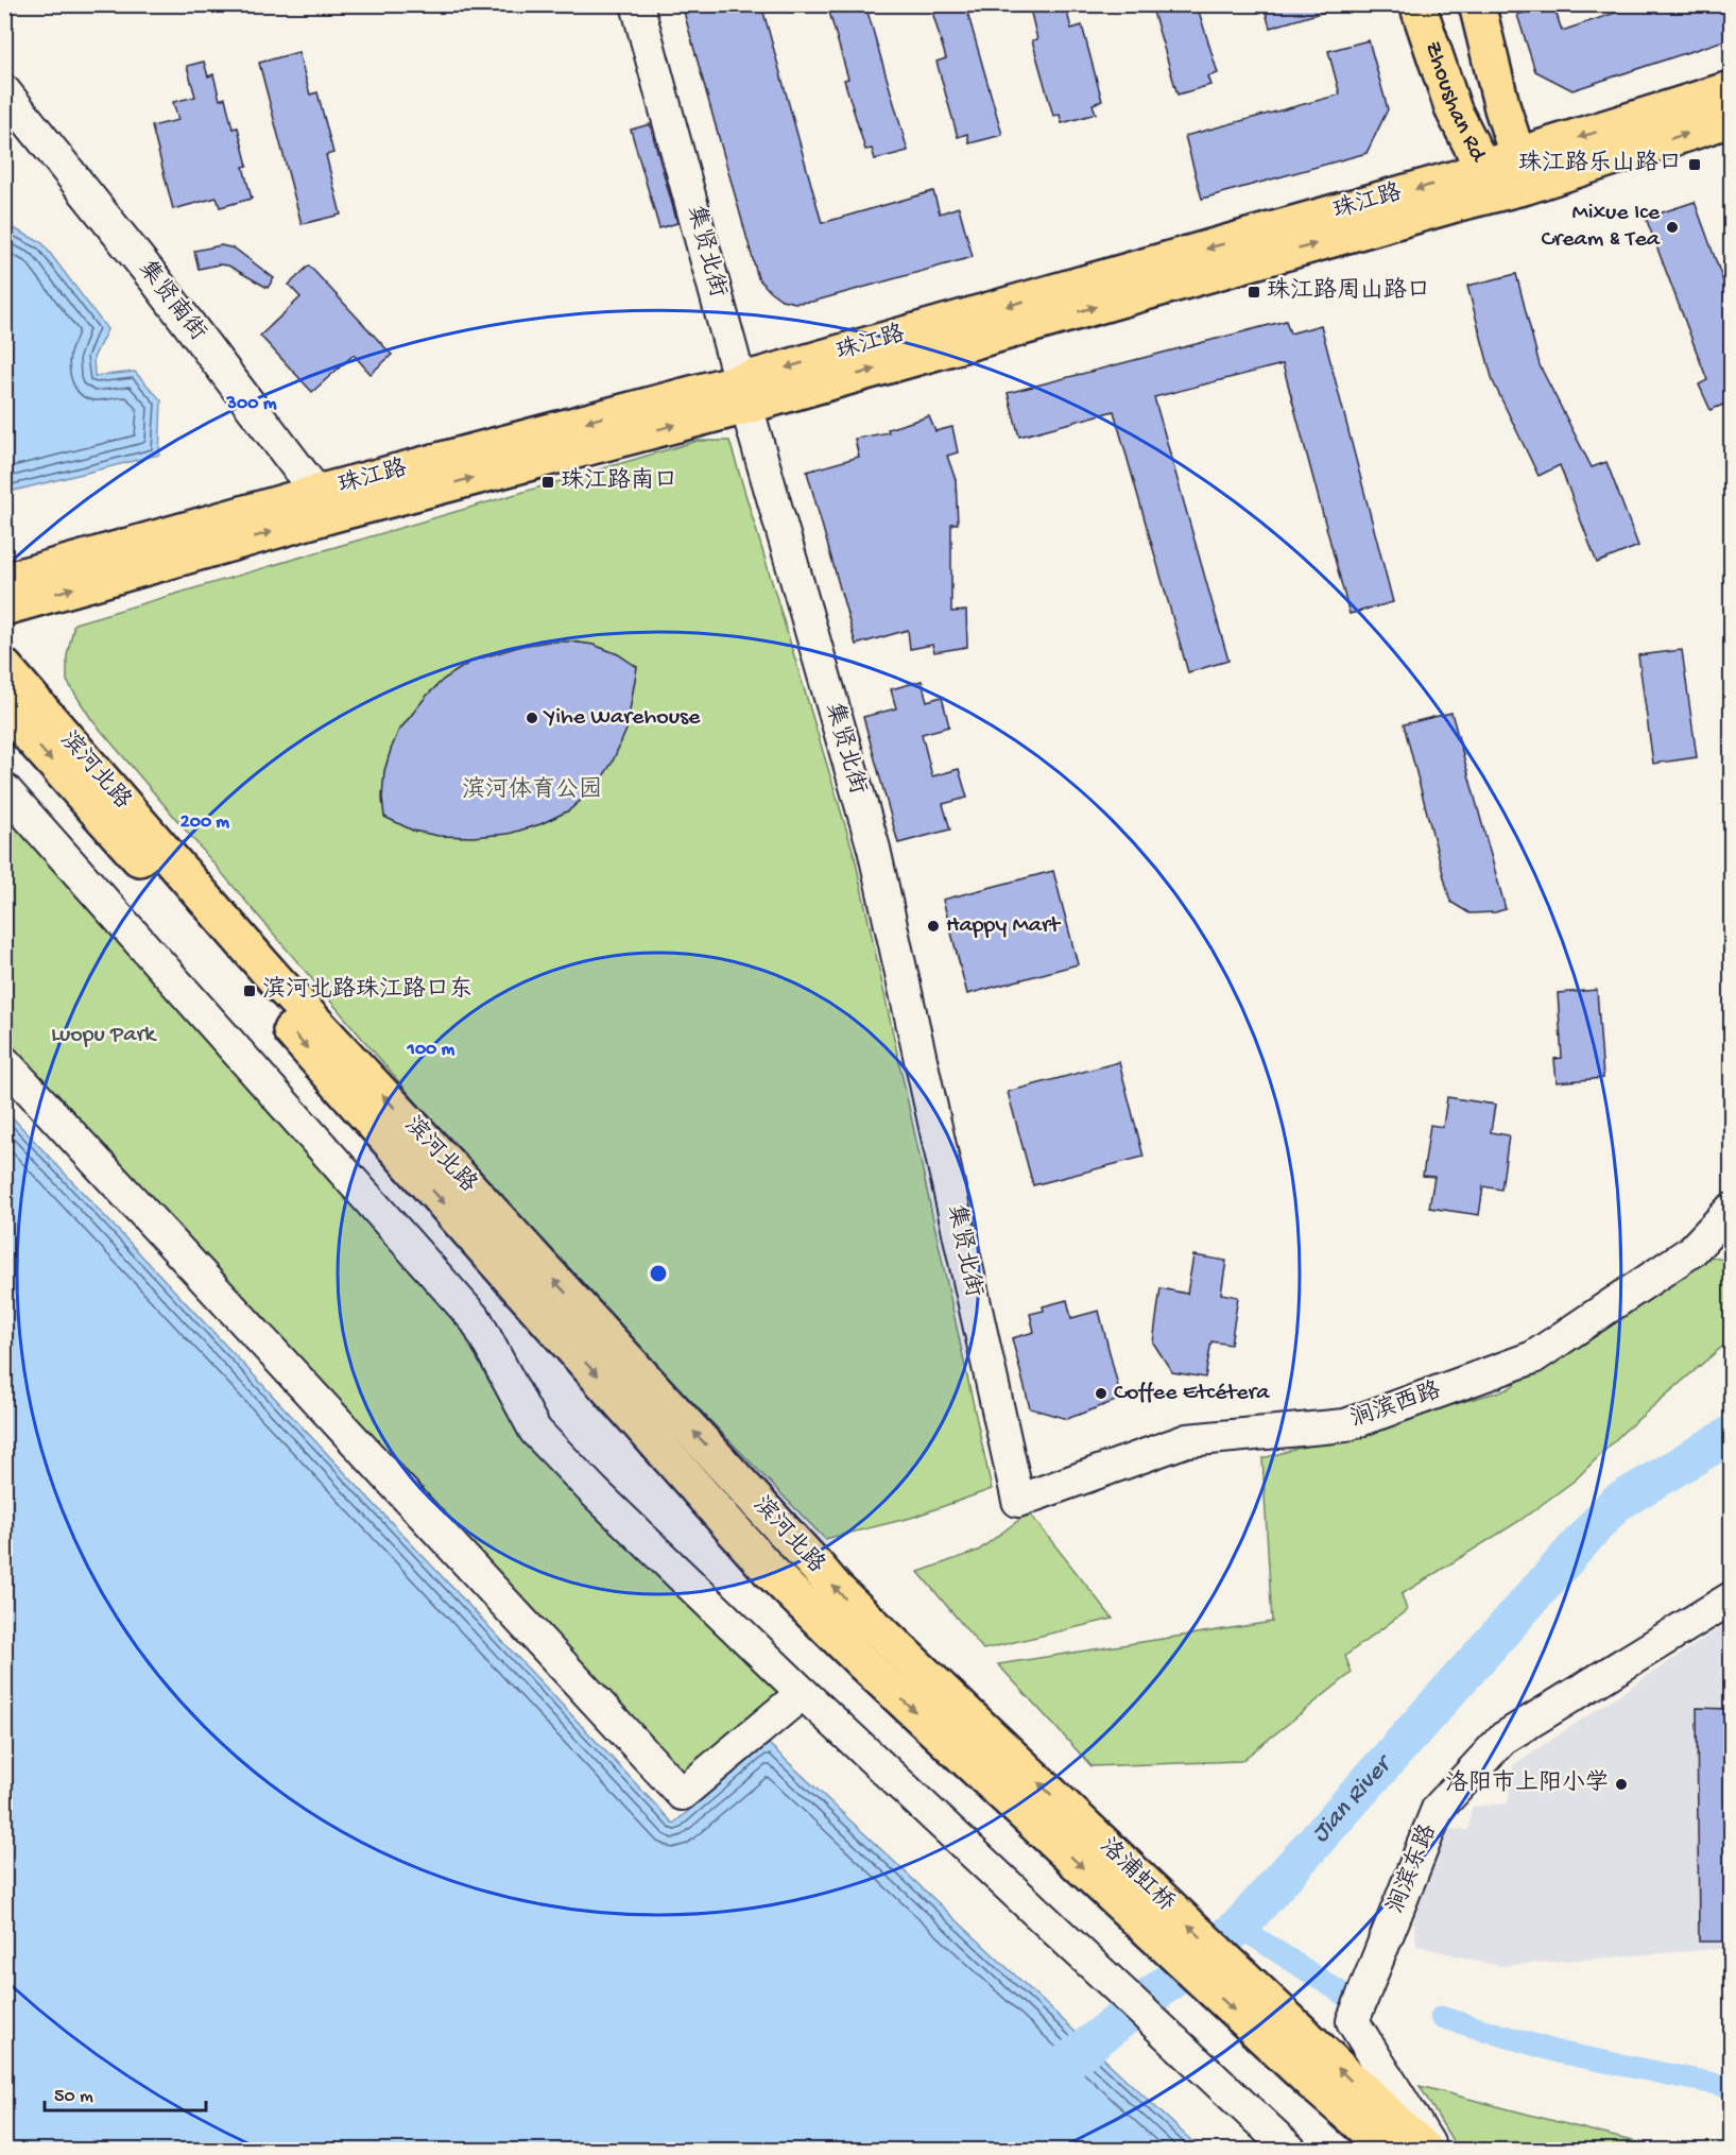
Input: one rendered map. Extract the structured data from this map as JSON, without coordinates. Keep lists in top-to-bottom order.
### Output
{
  "streets": {
    "main road": [
      "Zhoushan Rd",
      "珠江路",
      "滨河北路",
      "洛浦虹桥"
    ],
    "street": [
      "集贤北街",
      "集贤南街",
      "涧滨西路",
      "涧滨东路"
    ]
  },
  "crossings": [
    ["Zhoushan Rd", "珠江路"],
    ["珠江路", "集贤北街"],
    ["珠江路", "集贤南街"],
    ["集贤北街", "涧滨西路"],
    ["滨河北路", "洛浦虹桥"]
  ],
  "water": ["Jian River"],
  "parks": ["滨河体育公园", "Luopu Park"],
  "places": {
    "transit": [
      "珠江路乐山路口",
      "珠江路周山路口",
      "珠江路南口",
      "滨河北路珠江路口东"
    ],
    "other": [
      "Mixue Ice Cream & Tea",
      "Yihe Warehouse",
      "Happy Mart",
      "Coffee Etcétera",
      "洛阳市上阳小学"
    ]
  },
  "scale_bar": "50 m",
  "rings": ["300 m", "200 m", "100 m"]
}
